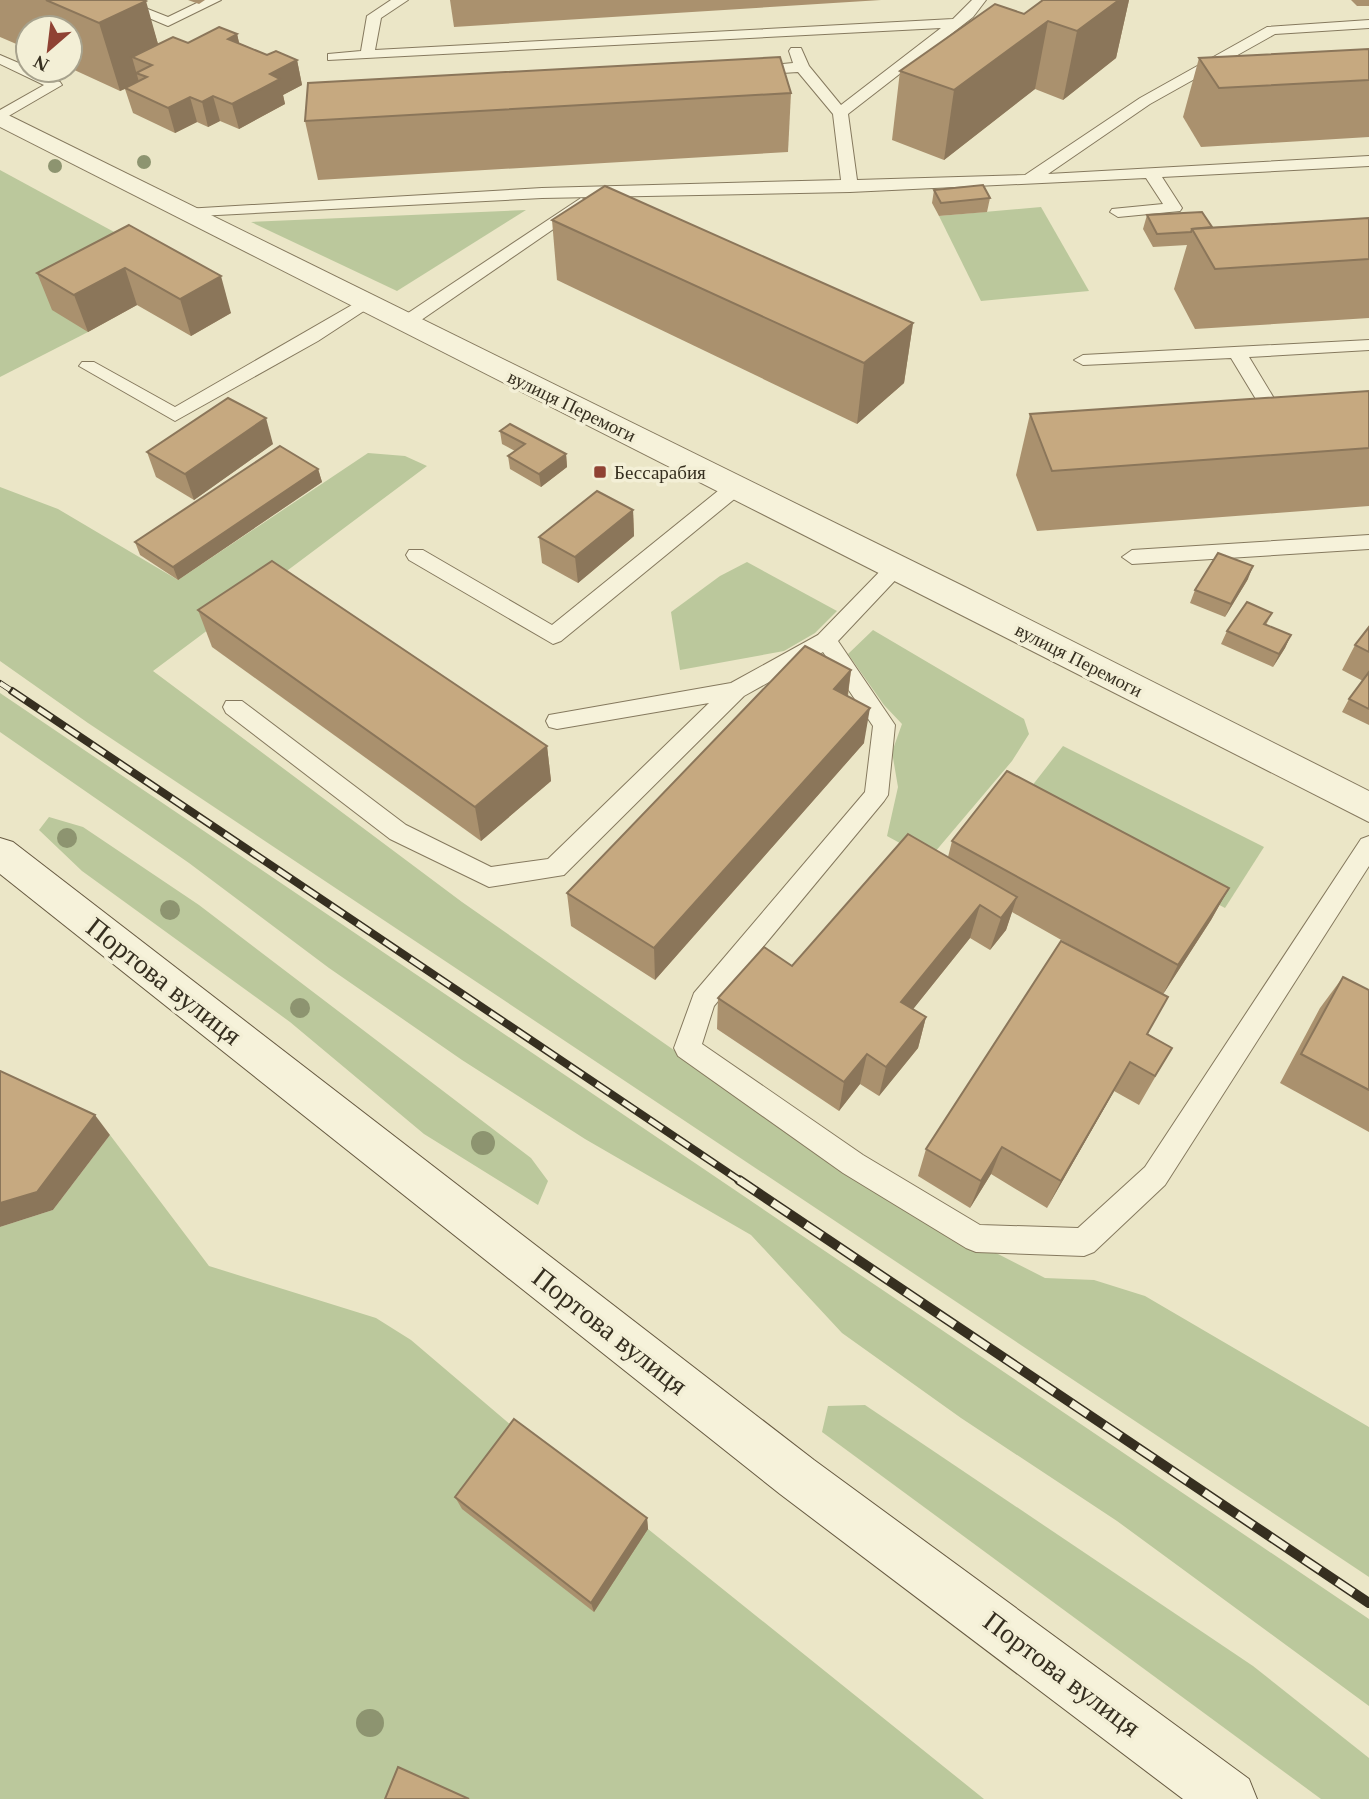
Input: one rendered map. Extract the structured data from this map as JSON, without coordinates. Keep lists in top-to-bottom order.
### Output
{
  "streets": {
    "street": ["вулиця Перемоги", "Портова вулиця"]
  },
  "places": {
    "transit": ["Бессарабия"]
  },
  "north": "bottom left"
}
